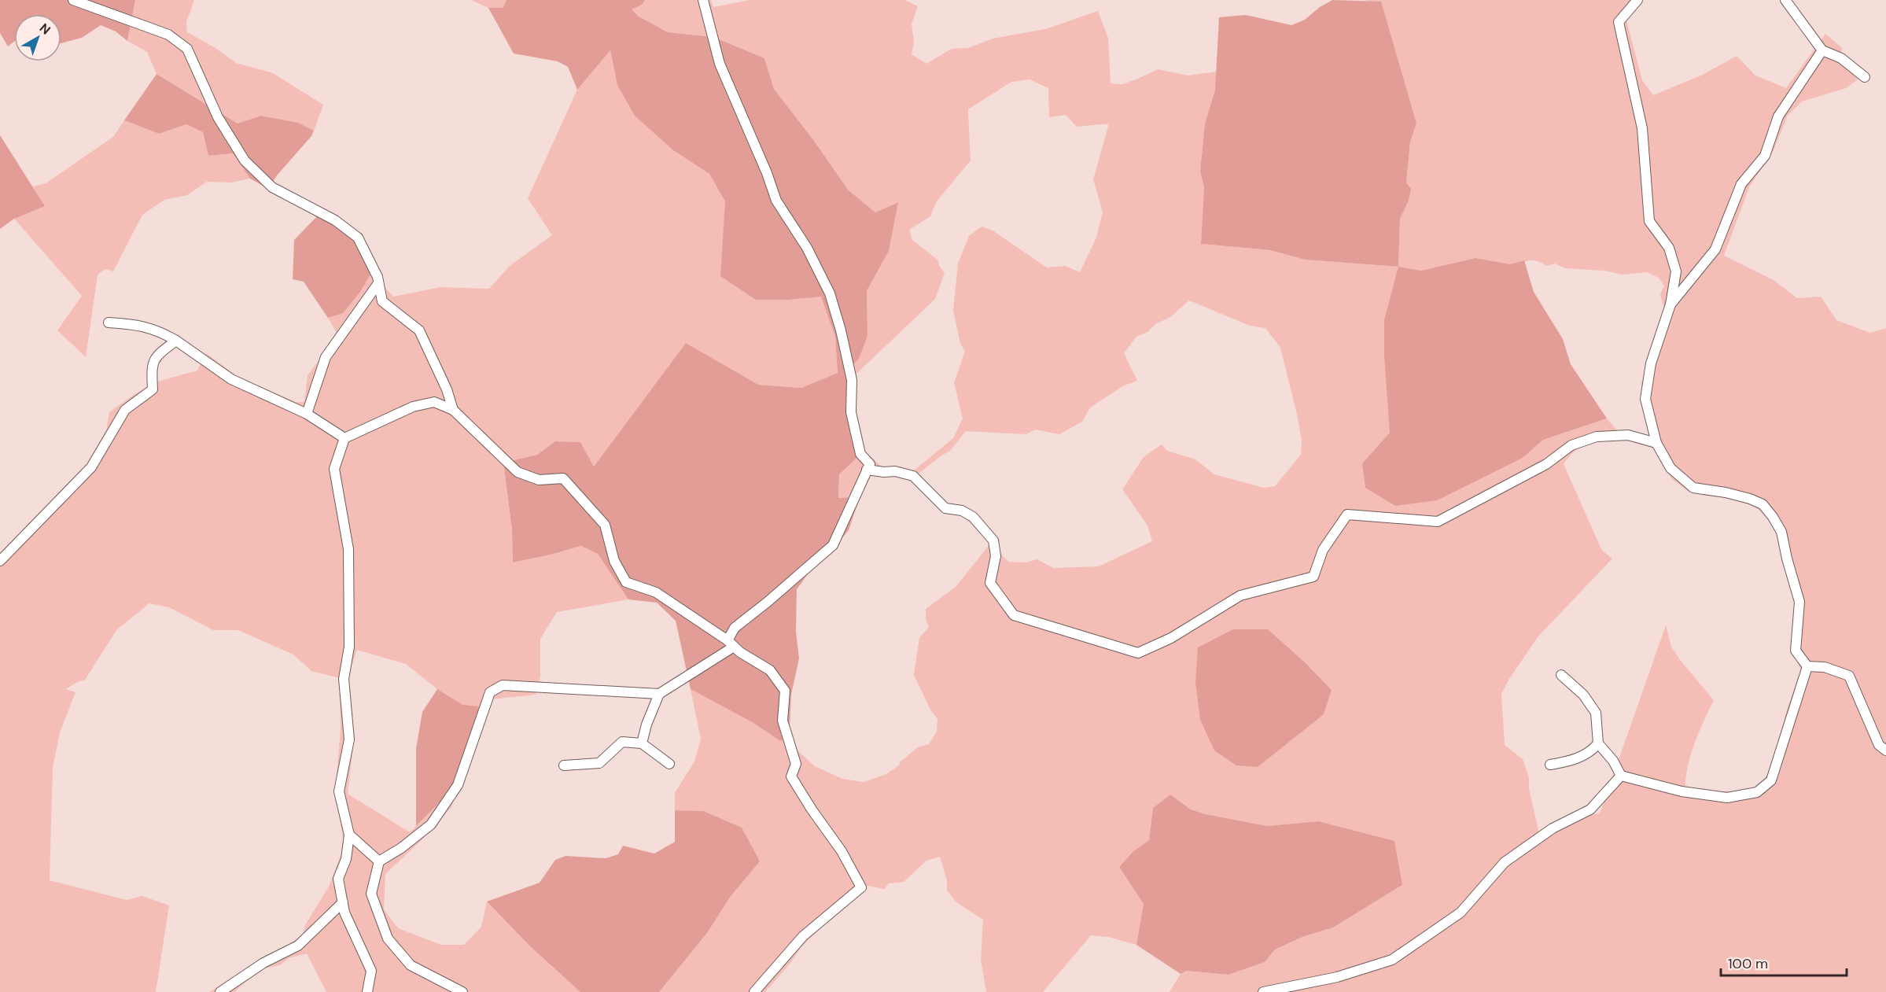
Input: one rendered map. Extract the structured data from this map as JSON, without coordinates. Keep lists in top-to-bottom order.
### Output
{
  "scale_bar": "100 m",
  "north": "top right"
}
